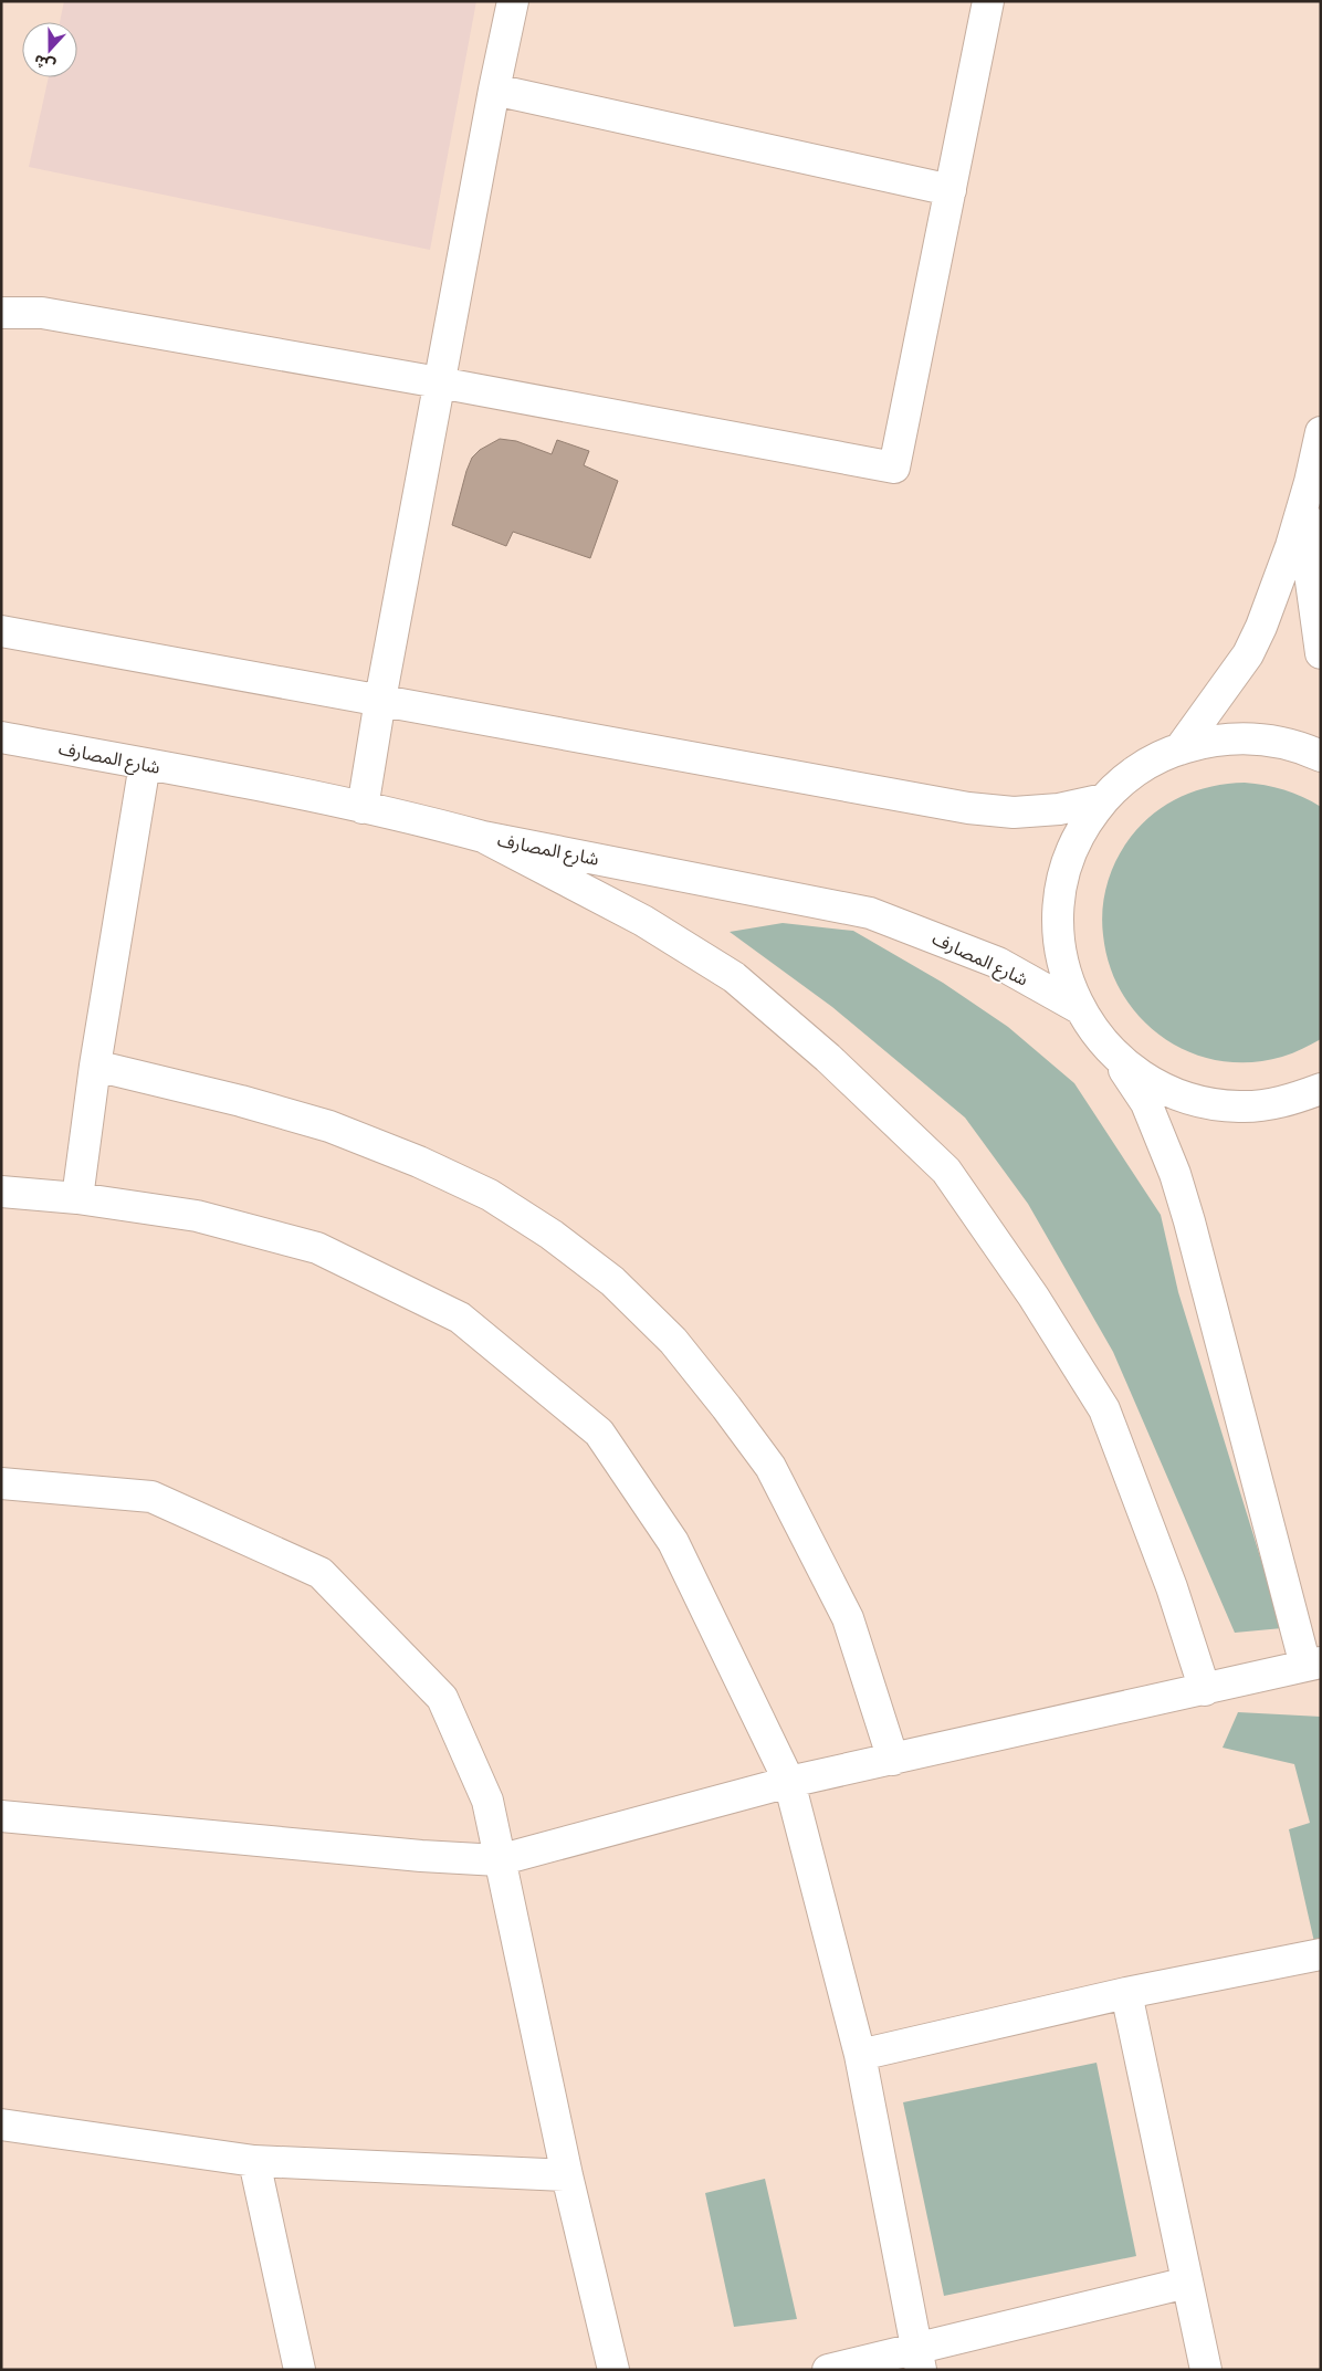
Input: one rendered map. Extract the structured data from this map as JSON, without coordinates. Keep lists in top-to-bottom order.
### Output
{
  "streets": {
    "street": ["شارع المصارف"]
  },
  "north": "bottom"
}
